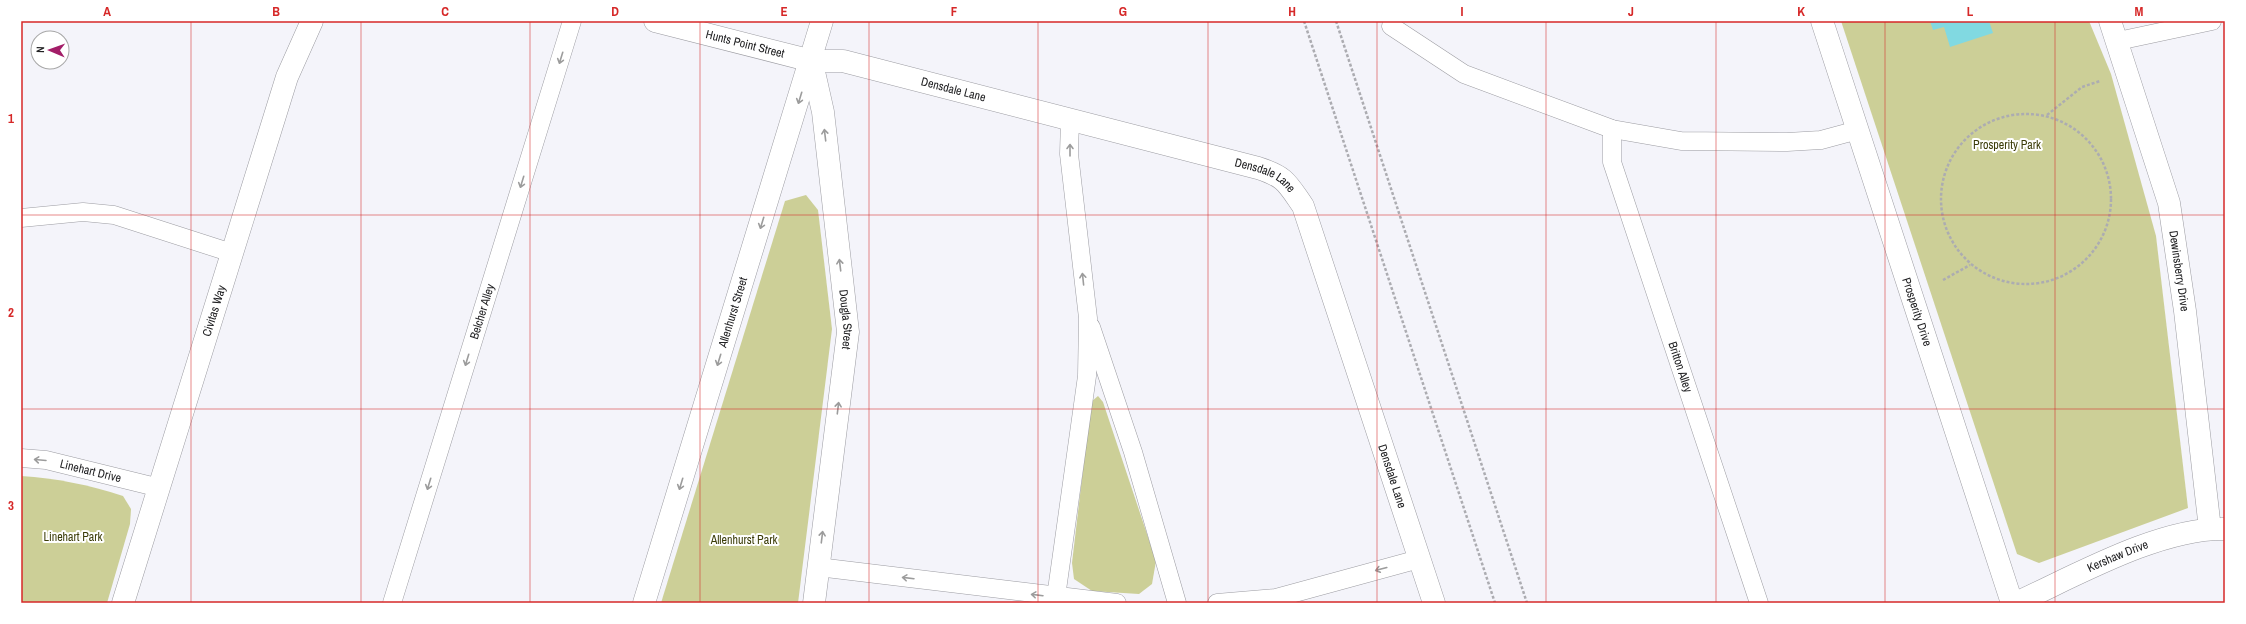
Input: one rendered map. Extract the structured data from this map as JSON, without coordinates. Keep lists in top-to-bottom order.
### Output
{
  "streets": {
    "street": [
      "Hunts Point Street",
      "Densdale Lane",
      "Dewinsberry Drive",
      "Civitas Way",
      "Allenhurst Street",
      "Prosperity Drive",
      "Dougla Street",
      "Kershaw Drive"
    ],
    "lane": ["Belcher Alley", "Britton Alley", "Linehart Drive"]
  },
  "crossings": [
    ["Hunts Point Street", "Densdale Lane"],
    ["Hunts Point Street", "Allenhurst Street"],
    ["Hunts Point Street", "Dougla Street"],
    ["Densdale Lane", "Allenhurst Street"],
    ["Densdale Lane", "Dougla Street"],
    ["Dewinsberry Drive", "Kershaw Drive"],
    ["Civitas Way", "Linehart Drive"],
    ["Allenhurst Street", "Dougla Street"]
  ],
  "one_way": [
    "Belcher Alley",
    "Allenhurst Street",
    "Dougla Street",
    "Linehart Drive"
  ],
  "parks": ["Prosperity Park", "Linehart Park", "Allenhurst Park"],
  "north": "left",
  "grid": {
    "columns": [
      "A",
      "B",
      "C",
      "D",
      "E",
      "F",
      "G",
      "H",
      "I",
      "J",
      "K",
      "L",
      "M"
    ],
    "rows": ["1", "2", "3"]
  }
}
